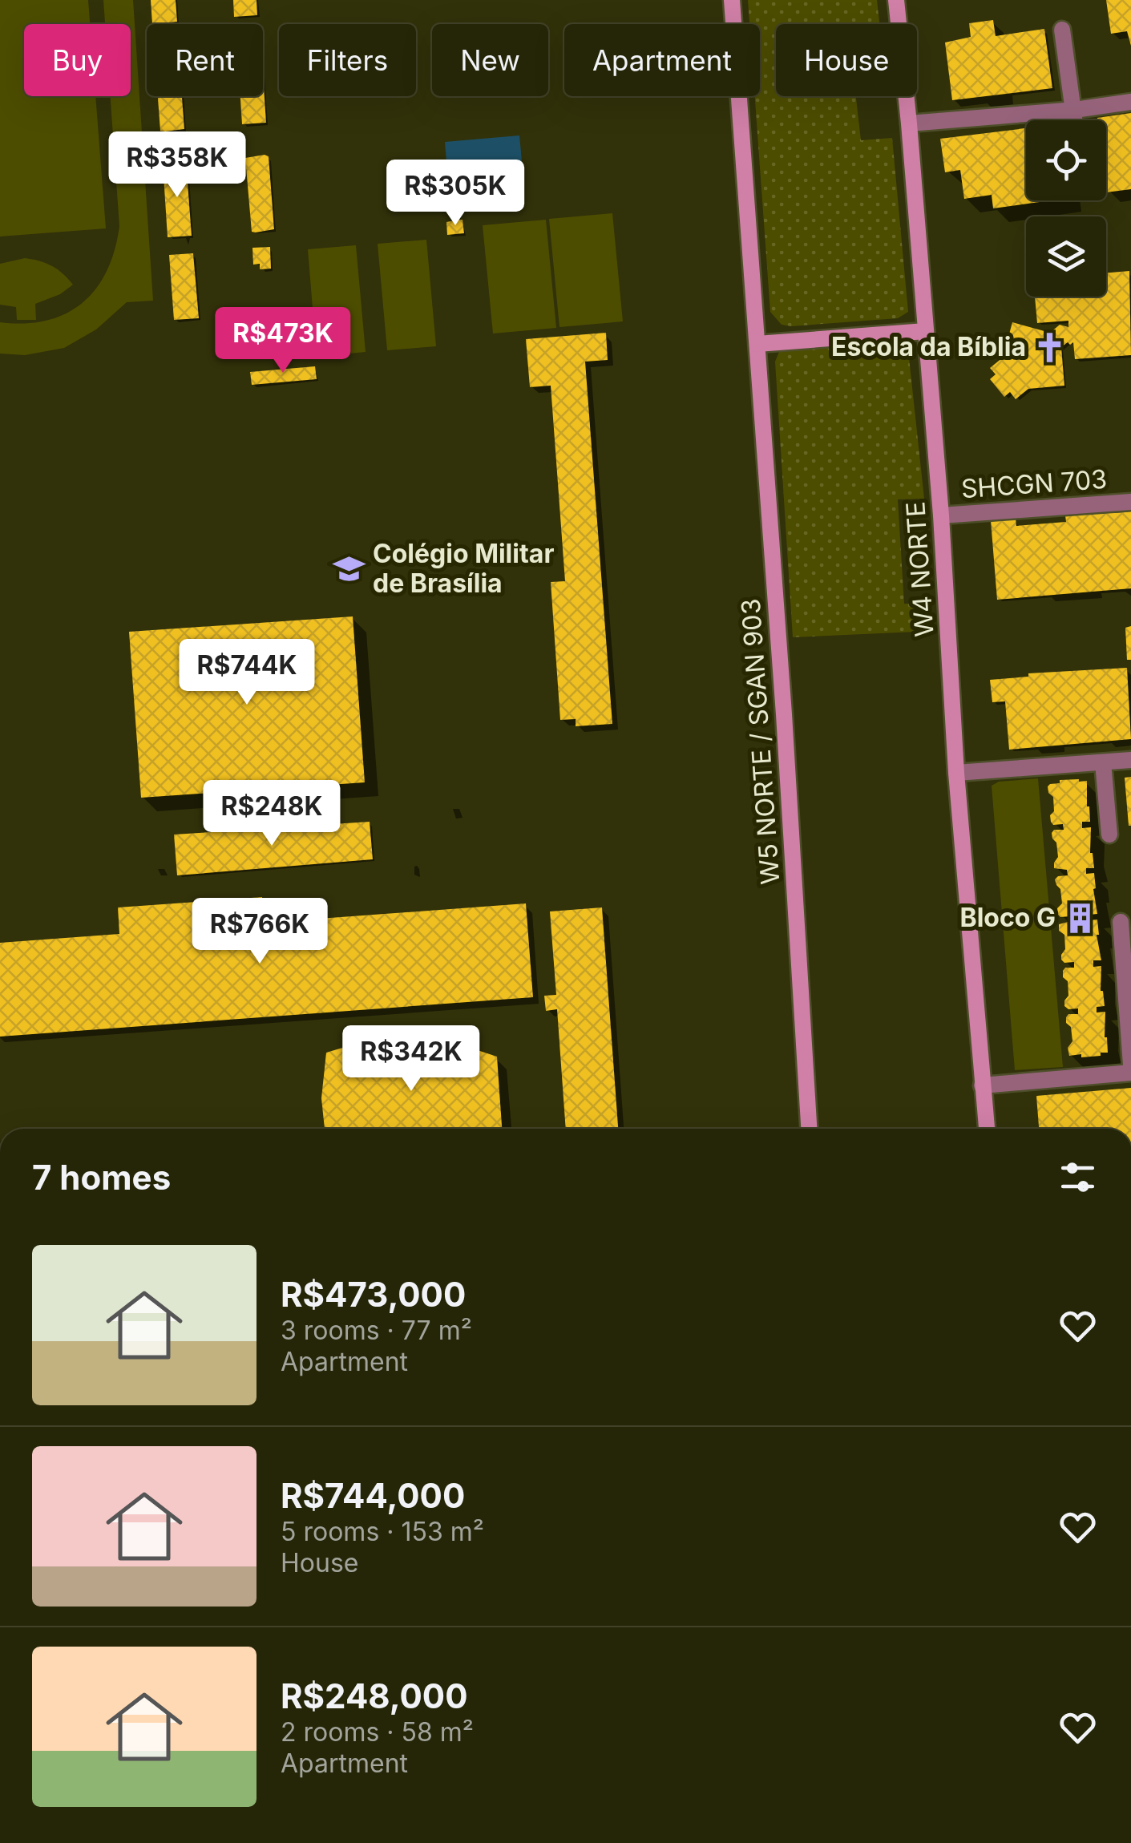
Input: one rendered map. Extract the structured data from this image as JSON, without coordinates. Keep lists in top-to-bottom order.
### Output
{
  "streets": {
    "main road": ["W4 NORTE", "W5 NORTE / SGAN 903"],
    "street": ["SHCGN 703"]
  },
  "crossings": [
    ["SHCGN 703", "W4 NORTE"]
  ],
  "places": {
    "church": ["Escola da Bíblia"],
    "school or university": ["Colégio Militar de Brasília"],
    "building": ["Bloco G"]
  },
  "page": {
    "chip": [
      "Buy",
      "Rent",
      "Filters",
      "New",
      "Apartment",
      "House"
    ],
    "price": [
      "R$358K",
      "R$305K",
      "R$473K",
      "R$744K",
      "R$248K",
      "R$766K",
      "R$342K"
    ],
    "heading": "7 homes",
    "list": [
      {
        "name": "R$473,000",
        "note": "3 rooms · 77 m² · Apartment"
      },
      {
        "name": "R$744,000",
        "note": "5 rooms · 153 m² · House"
      },
      {
        "name": "R$248,000",
        "note": "2 rooms · 58 m² · Apartment"
      }
    ]
  }
}
